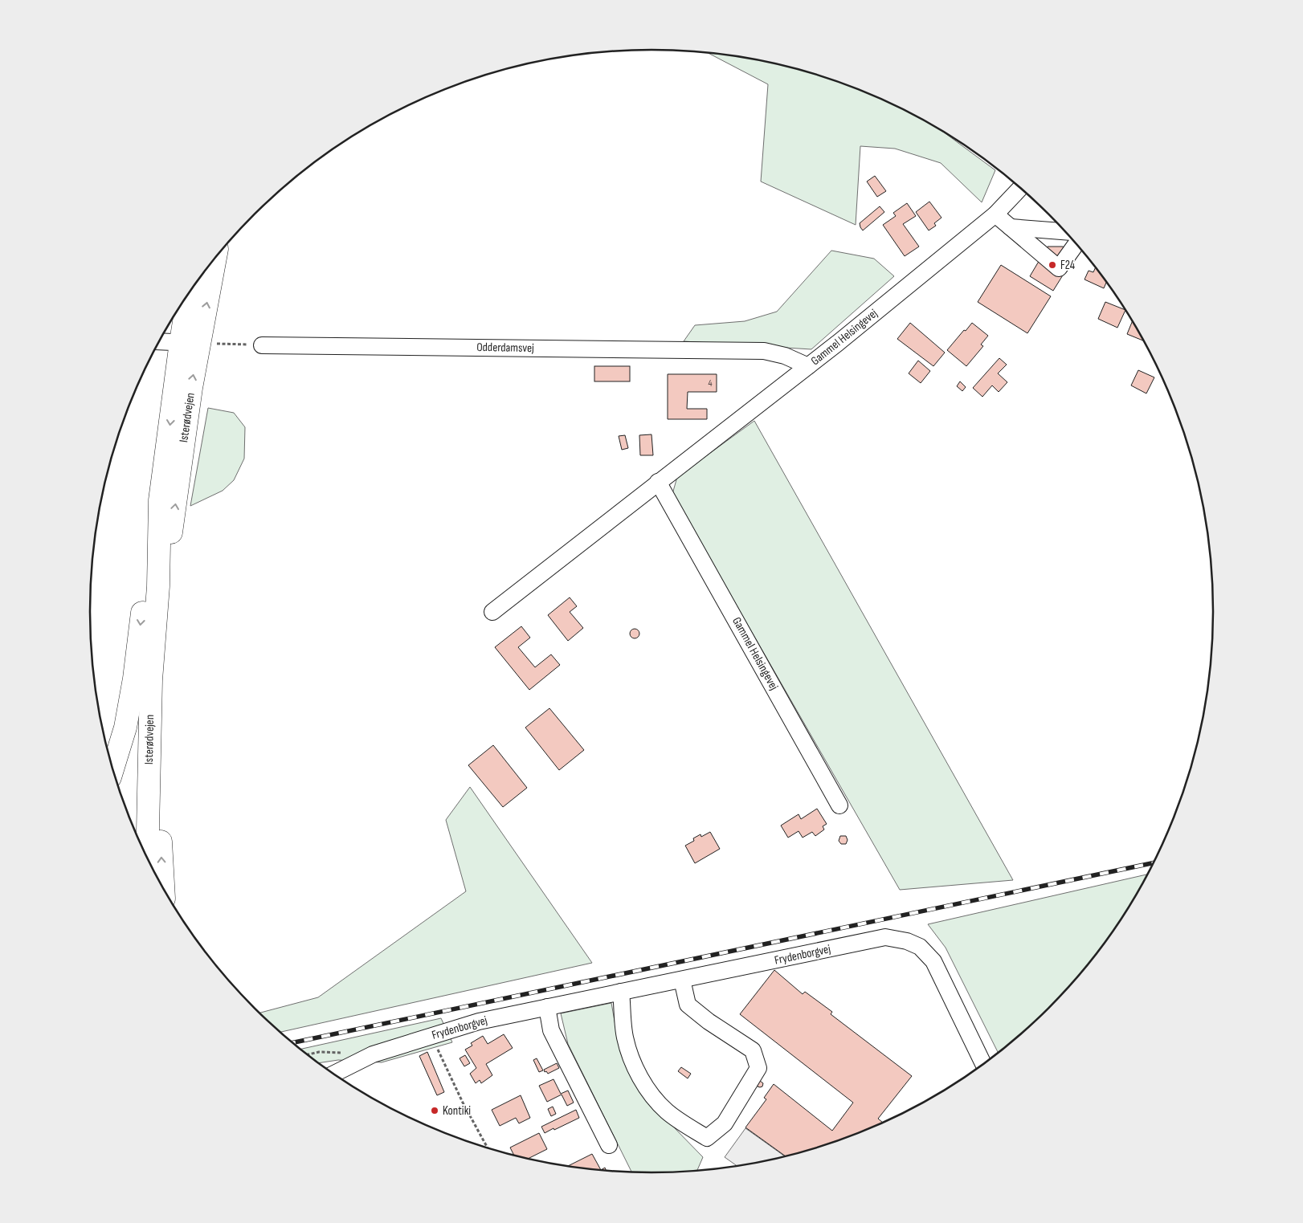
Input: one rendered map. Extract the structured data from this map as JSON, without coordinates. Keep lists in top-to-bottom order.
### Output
{
  "streets": {
    "highway": ["Isterødvejen"],
    "street": ["Gammel Helsingevej", "Odderdamsvej", "Frydenborgvej"]
  },
  "crossings": [
    ["Gammel Helsingevej", "Odderdamsvej"]
  ],
  "places": ["F24", "Kontiki"],
  "house_numbers": ["4"]
}
